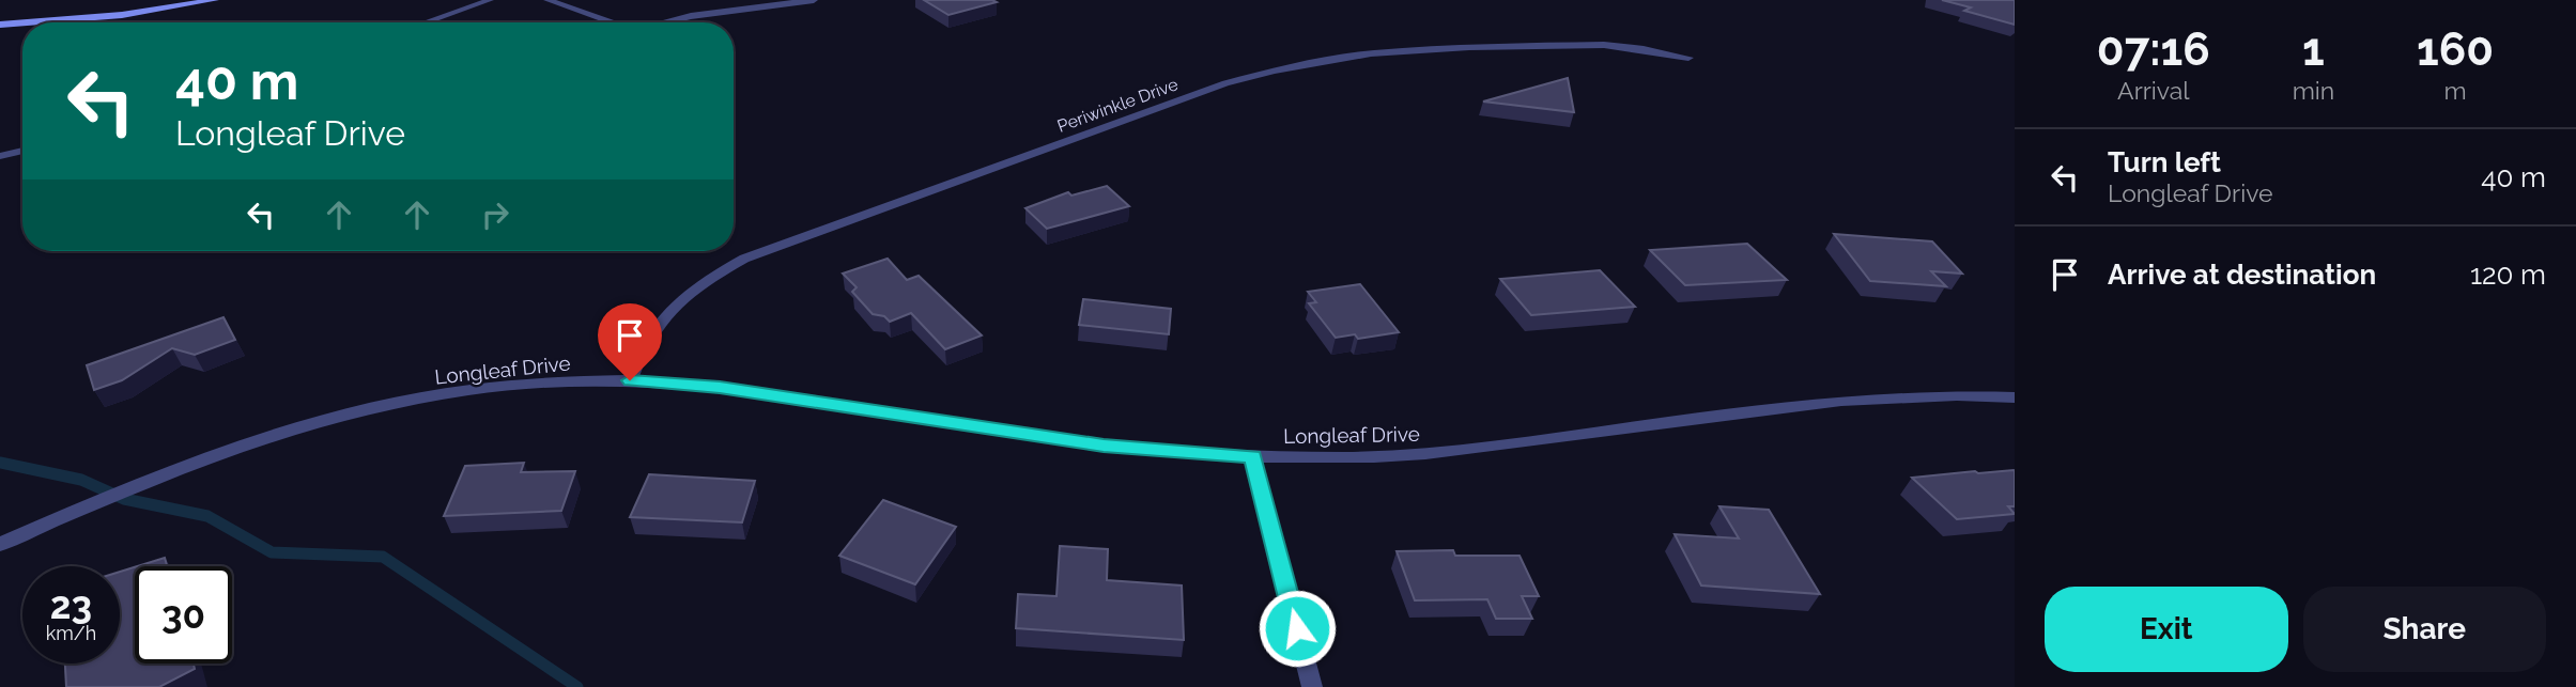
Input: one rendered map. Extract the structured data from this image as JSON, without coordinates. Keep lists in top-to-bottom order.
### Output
{
  "streets": {
    "street": ["Periwinkle Drive", "Longleaf Drive"]
  },
  "crossings": [
    ["Periwinkle Drive", "Longleaf Drive"]
  ],
  "page": {
    "eta": [
      "07:16",
      "Arrival",
      "1",
      "min",
      "160",
      "m"
    ],
    "turn": ["40 m", "Longleaf Drive"],
    "list": [
      {
        "name": "Turn left",
        "note": "Longleaf Drive",
        "value": "40 m"
      },
      {
        "name": "Arrive at destination",
        "value": "120 m"
      }
    ],
    "speed": "23 km/h",
    "limit": "30",
    "buttons": ["Exit", "Share"]
  }
}
